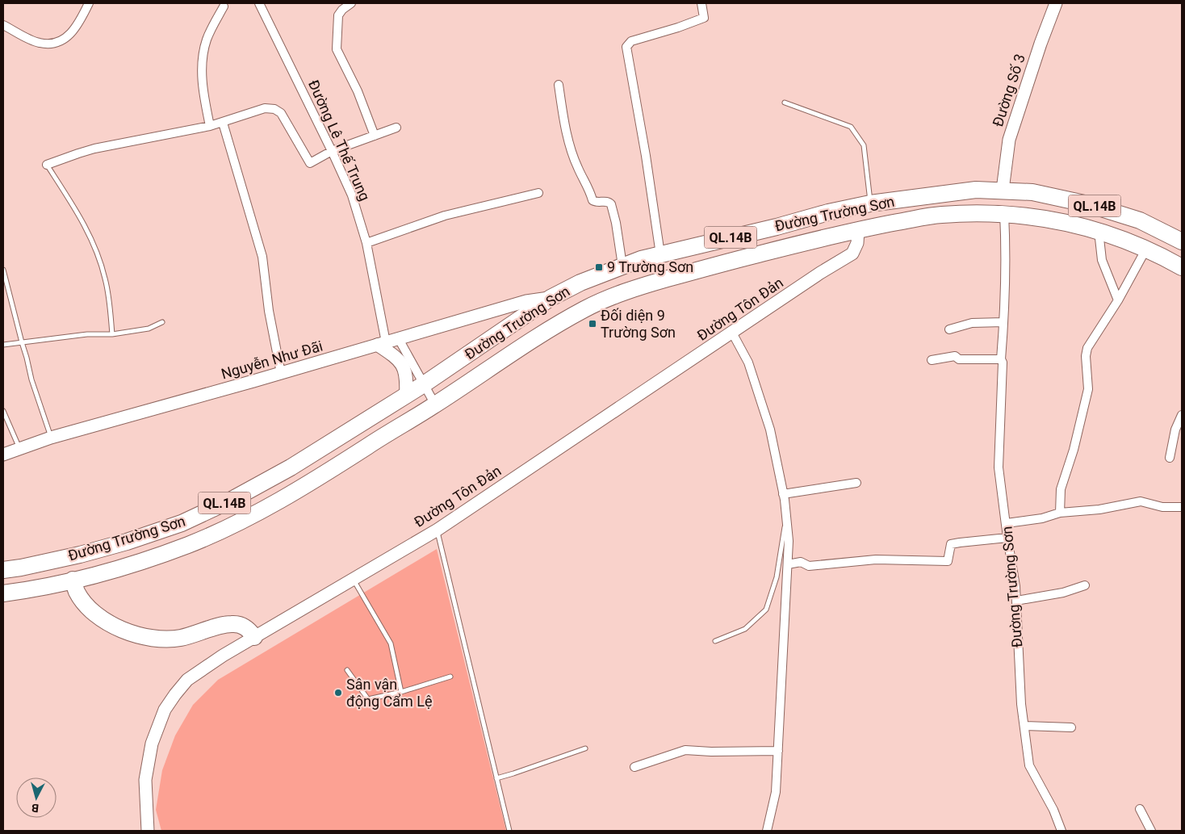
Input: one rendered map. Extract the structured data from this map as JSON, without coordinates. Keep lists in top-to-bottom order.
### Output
{
  "streets": {
    "highway": ["QL.14B", "Đường Trường Sơn"],
    "street": [
      "Đường Số 3",
      "Đường Lê Thế Trung",
      "Đường Tôn Đản",
      "Nguyễn Như Đãi"
    ]
  },
  "crossings": [
    ["Đường Số 3", "Đường Trường Sơn"],
    ["Đường Lê Thế Trung", "Nguyễn Như Đãi"],
    ["Đường Trường Sơn", "Đường Tôn Đản"],
    ["Đường Trường Sơn", "Nguyễn Như Đãi"]
  ],
  "places": {
    "transit": ["9 Trường Sơn", "Đối diện 9 Trường Sơn"],
    "other": ["Sân vận động Cẩm Lệ"]
  },
  "north": "bottom"
}
